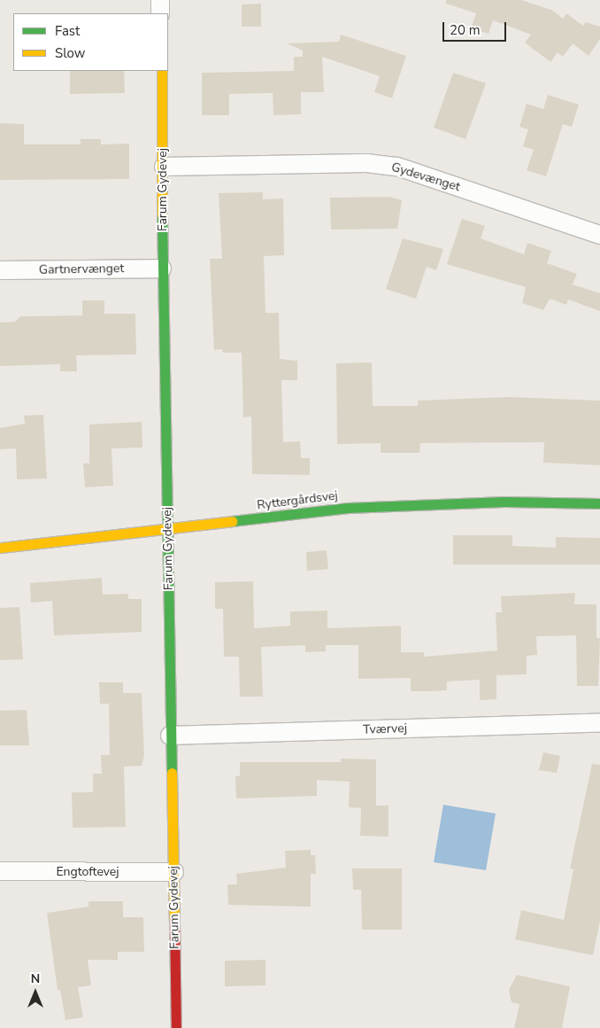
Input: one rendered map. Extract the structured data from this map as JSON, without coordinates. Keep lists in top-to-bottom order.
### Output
{
  "streets": {
    "street": [
      "Gydevænget",
      "Farum Gydevej",
      "Gartnervænget",
      "Ryttergårdsvej",
      "Tværvej",
      "Engtoftevej"
    ]
  },
  "crossings": [
    ["Gydevænget", "Farum Gydevej"],
    ["Farum Gydevej", "Gartnervænget"],
    ["Farum Gydevej", "Ryttergårdsvej"],
    ["Farum Gydevej", "Tværvej"],
    ["Farum Gydevej", "Engtoftevej"]
  ],
  "legend": ["Fast", "Slow"],
  "scale_bar": "20 m",
  "north": "top"
}
